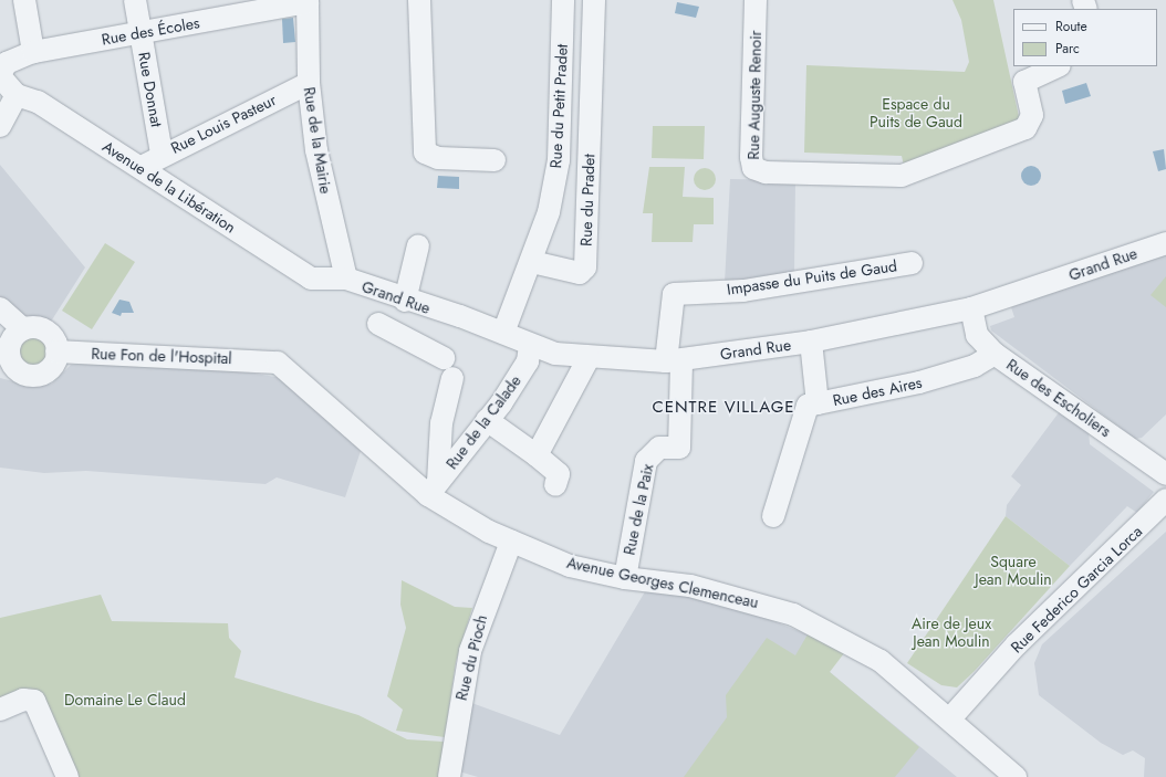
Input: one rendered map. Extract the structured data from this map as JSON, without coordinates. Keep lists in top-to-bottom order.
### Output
{
  "streets": {
    "street": [
      "Rue des Écoles",
      "Rue Donnat",
      "Rue Auguste Renoir",
      "Rue du Petit Pradet",
      "Rue Louis Pasteur",
      "Rue de la Mairie",
      "Avenue de la Libération",
      "Rue du Pradet",
      "Grand Rue",
      "Impasse du Puits de Gaud",
      "Rue Fon de l'Hospital",
      "Rue des Aires",
      "Rue des Escholiers",
      "Rue de la Calade",
      "Rue de la Paix",
      "Avenue Georges Clemenceau",
      "Rue Federico Garcia Lorca",
      "Rue du Pioch"
    ]
  },
  "crossings": [
    ["Rue des Écoles", "Rue Donnat"],
    ["Rue des Écoles", "Rue de la Mairie"],
    ["Rue Donnat", "Rue Louis Pasteur"],
    ["Rue du Petit Pradet", "Rue du Pradet"],
    ["Rue Louis Pasteur", "Rue de la Mairie"],
    ["Rue Louis Pasteur", "Avenue de la Libération"],
    ["Rue de la Mairie", "Avenue de la Libération"],
    ["Rue de la Mairie", "Grand Rue"],
    ["Avenue de la Libération", "Grand Rue"],
    ["Grand Rue", "Impasse du Puits de Gaud"],
    ["Grand Rue", "Rue des Aires"],
    ["Grand Rue", "Rue des Escholiers"],
    ["Grand Rue", "Rue de la Calade"],
    ["Grand Rue", "Rue de la Paix"],
    ["Impasse du Puits de Gaud", "Rue de la Paix"],
    ["Rue Fon de l'Hospital", "Avenue Georges Clemenceau"],
    ["Rue des Aires", "Rue des Escholiers"],
    ["Rue de la Calade", "Avenue Georges Clemenceau"],
    ["Rue de la Paix", "Avenue Georges Clemenceau"],
    ["Avenue Georges Clemenceau", "Rue Federico Garcia Lorca"],
    ["Avenue Georges Clemenceau", "Rue du Pioch"]
  ],
  "districts": ["CENTRE VILLAGE"],
  "parks": [
    "Espace du Puits de Gaud",
    "Square Jean Moulin",
    "Aire de Jeux Jean Moulin",
    "Domaine Le Claud"
  ],
  "legend": ["Route", "Parc"]
}
